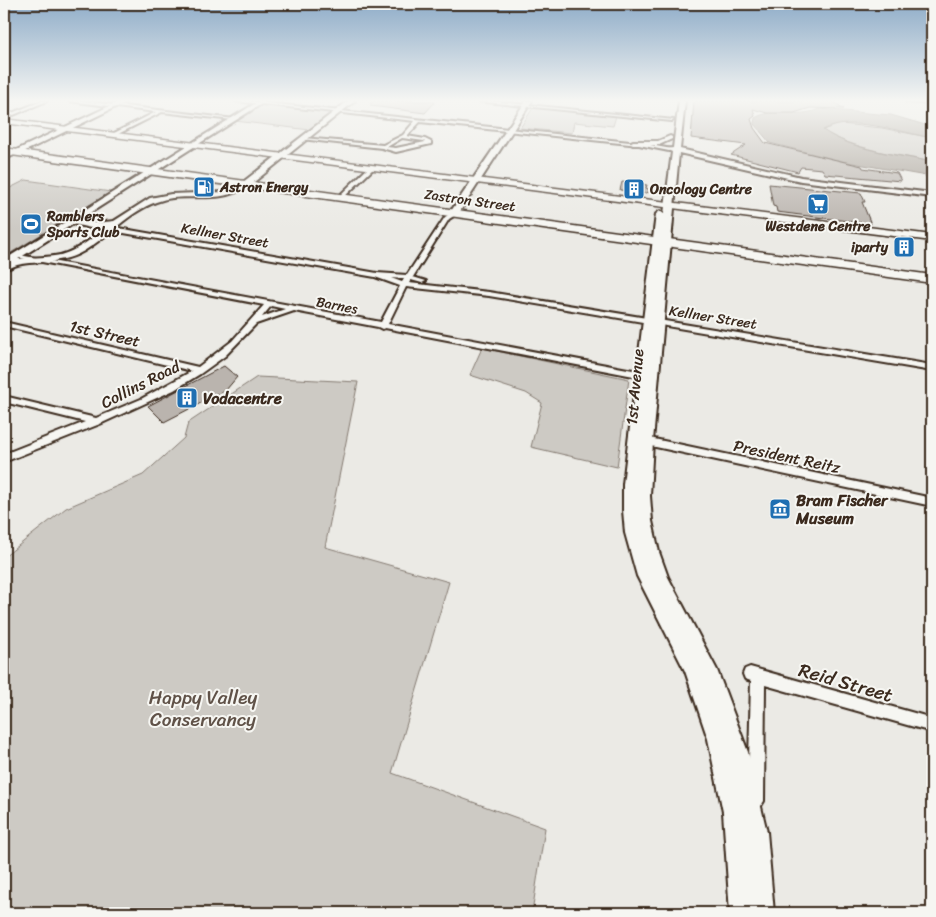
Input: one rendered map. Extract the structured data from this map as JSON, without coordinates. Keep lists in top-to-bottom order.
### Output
{
  "streets": {
    "highway": ["Zastron Street"],
    "street": [
      "Kellner Street",
      "Barnes",
      "1st Street",
      "Collins Road",
      "1st Avenue",
      "President Reitz",
      "Reid Street"
    ]
  },
  "crossings": [
    ["Zastron Street", "1st Avenue"],
    ["Kellner Street", "1st Avenue"],
    ["Barnes", "Collins Road"],
    ["Barnes", "1st Avenue"],
    ["1st Street", "Collins Road"],
    ["1st Avenue", "President Reitz"]
  ],
  "parks": ["Happy Valley Conservancy"],
  "places": {
    "fuel station": ["Astron Energy"],
    "building": ["Oncology Centre", "iparty", "Vodacentre"],
    "supermarket": ["Westdene Centre"],
    "sports": ["Ramblers Sports Club"],
    "museum": ["Bram Fischer Museum"]
  }
}
